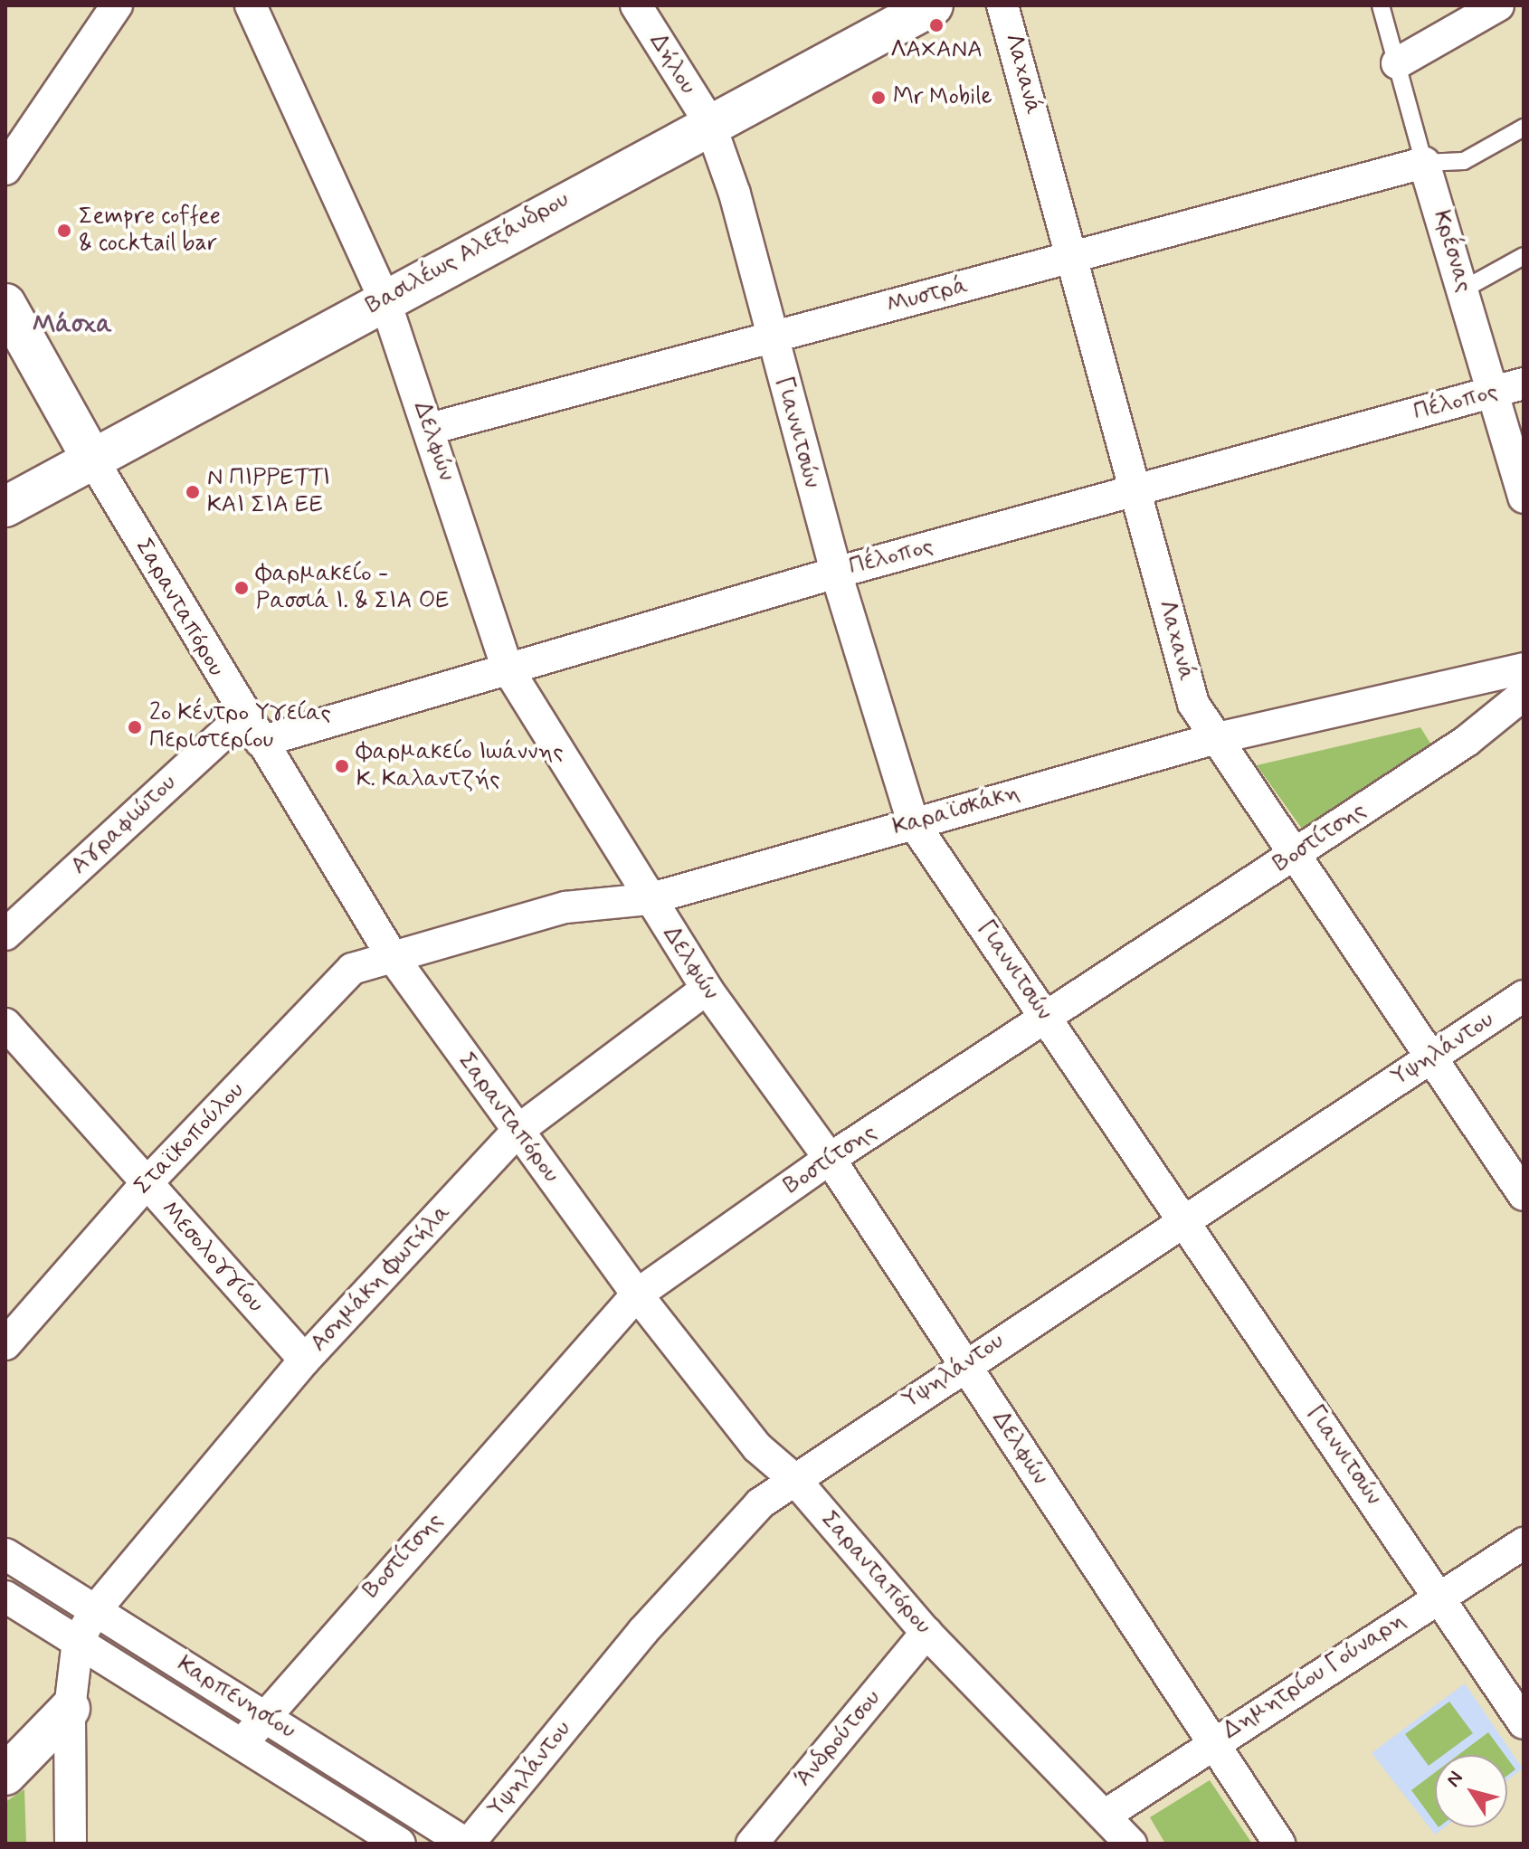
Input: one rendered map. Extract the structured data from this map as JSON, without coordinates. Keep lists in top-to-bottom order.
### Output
{
  "streets": {
    "street": [
      "Δήλου",
      "Λαχανά",
      "Κρέσνας",
      "Βασιλέως Αλεξάνδρου",
      "Μυστρά",
      "Πέλοπος",
      "Γιαννιτσών",
      "Δελφών",
      "Σαρανταπόρου",
      "Καραϊσκάκη",
      "Αγραφιώτου",
      "Βοστίτσης",
      "Υψηλάντου",
      "Σταϊκοπούλου",
      "Μεσολογγίου",
      "Ασημάκη Φωτήλα",
      "Δημητρίου Γούναρη",
      "Καρπενησίου",
      "Άνδρούτσου"
    ]
  },
  "crossings": [
    ["Δήλου", "Βασιλέως Αλεξάνδρου"],
    ["Δήλου", "Γιαννιτσών"],
    ["Λαχανά", "Μυστρά"],
    ["Λαχανά", "Πέλοπος"],
    ["Λαχανά", "Καραϊσκάκη"],
    ["Λαχανά", "Βοστίτσης"],
    ["Λαχανά", "Υψηλάντου"],
    ["Κρέσνας", "Μυστρά"],
    ["Κρέσνας", "Πέλοπος"],
    ["Βασιλέως Αλεξάνδρου", "Γιαννιτσών"],
    ["Βασιλέως Αλεξάνδρου", "Δελφών"],
    ["Βασιλέως Αλεξάνδρου", "Σαρανταπόρου"],
    ["Μυστρά", "Γιαννιτσών"],
    ["Μυστρά", "Δελφών"],
    ["Πέλοπος", "Γιαννιτσών"],
    ["Πέλοπος", "Δελφών"],
    ["Πέλοπος", "Σαρανταπόρου"],
    ["Γιαννιτσών", "Καραϊσκάκη"],
    ["Γιαννιτσών", "Βοστίτσης"],
    ["Γιαννιτσών", "Υψηλάντου"],
    ["Γιαννιτσών", "Δημητρίου Γούναρη"],
    ["Δελφών", "Καραϊσκάκη"],
    ["Δελφών", "Βοστίτσης"],
    ["Δελφών", "Υψηλάντου"],
    ["Δελφών", "Ασημάκη Φωτήλα"],
    ["Δελφών", "Δημητρίου Γούναρη"],
    ["Σαρανταπόρου", "Καραϊσκάκη"],
    ["Σαρανταπόρου", "Αγραφιώτου"],
    ["Σαρανταπόρου", "Βοστίτσης"],
    ["Σαρανταπόρου", "Υψηλάντου"],
    ["Σαρανταπόρου", "Σταϊκοπούλου"],
    ["Σαρανταπόρου", "Ασημάκη Φωτήλα"],
    ["Σαρανταπόρου", "Δημητρίου Γούναρη"],
    ["Σαρανταπόρου", "Άνδρούτσου"],
    ["Καραϊσκάκη", "Σταϊκοπούλου"],
    ["Βοστίτσης", "Καρπενησίου"],
    ["Υψηλάντου", "Καρπενησίου"],
    ["Σταϊκοπούλου", "Μεσολογγίου"],
    ["Μεσολογγίου", "Ασημάκη Φωτήλα"],
    ["Ασημάκη Φωτήλα", "Καρπενησίου"]
  ],
  "districts": ["Μάσχα"],
  "places": [
    "ΛΑΧΑΝΑ",
    "Mr Mobile",
    "Σempre coffee & cocktail bar",
    "Ν ΠΙΡΡΕΤΤΙ ΚΑΙ ΣΙΑ ΕΕ",
    "Φαρμακείο - Ρασσιά Ι. & ΣΙΑ ΟΕ",
    "2ο Κέντρο Υγείας Περιστερίου",
    "Φαρμακείο Ιωάννης Κ. Καλαντζής"
  ],
  "north": "top left"
}
